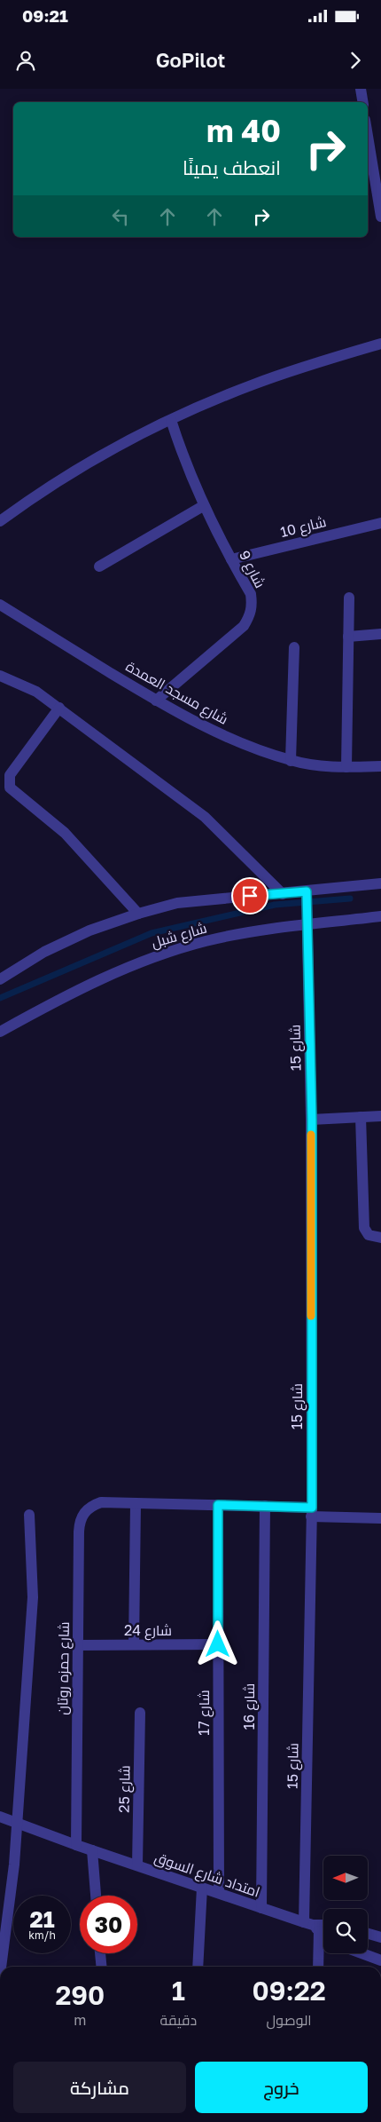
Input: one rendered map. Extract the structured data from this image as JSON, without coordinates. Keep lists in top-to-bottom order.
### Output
{
  "streets": {
    "street": [
      "شارع 10",
      "شارع 9",
      "شارع مسجد العمدة",
      "شارع شبل",
      "شارع 15",
      "شارع 24",
      "شارع حمزه روتان",
      "شارع 16",
      "شارع 17",
      "شارع 25",
      "امتداد شارع السوق"
    ]
  },
  "crossings": [
    ["شارع 10", "شارع 9"],
    ["شارع 9", "شارع مسجد العمدة"],
    ["شارع شبل", "شارع 15"],
    ["شارع 15", "امتداد شارع السوق"],
    ["شارع 24", "شارع حمزه روتان"],
    ["شارع 24", "شارع 17"],
    ["شارع حمزه روتان", "امتداد شارع السوق"],
    ["شارع 16", "امتداد شارع السوق"],
    ["شارع 17", "امتداد شارع السوق"],
    ["شارع 25", "امتداد شارع السوق"]
  ],
  "north": "left",
  "page": {
    "status": "09:21",
    "header": "GoPilot",
    "turn": ["40 m", "انعطف يمينًا"],
    "speed": "21 km/h",
    "limit": "30",
    "eta": [
      "09:22",
      "الوصول",
      "1",
      "دقيقة",
      "290",
      "m"
    ],
    "buttons": ["خروج", "مشاركة"]
  }
}
